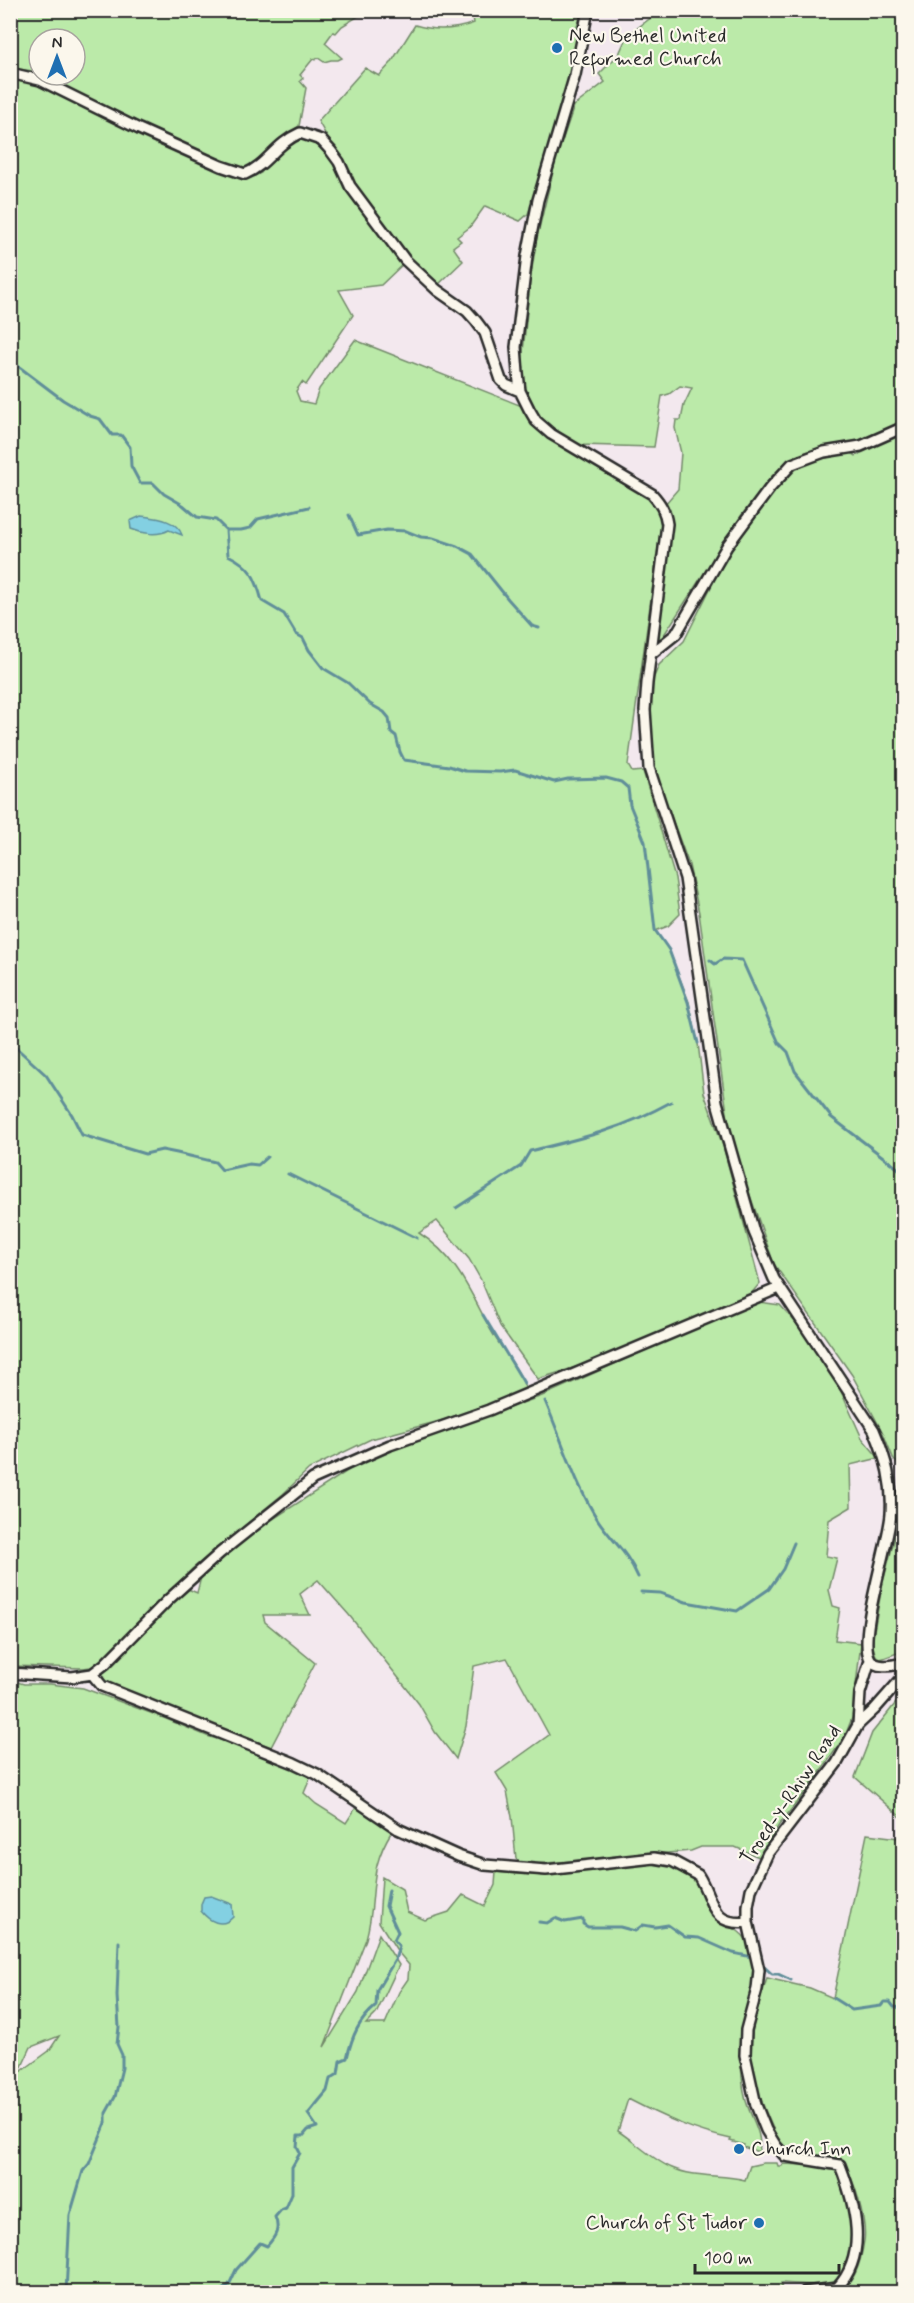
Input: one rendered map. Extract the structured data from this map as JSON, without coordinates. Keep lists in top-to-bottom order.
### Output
{
  "streets": {
    "street": ["Troed-y-Rhiw Road"]
  },
  "places": ["New Bethel United Reformed Church", "Church Inn", "Church of St Tudor"],
  "scale_bar": "100 m",
  "north": "top"
}
